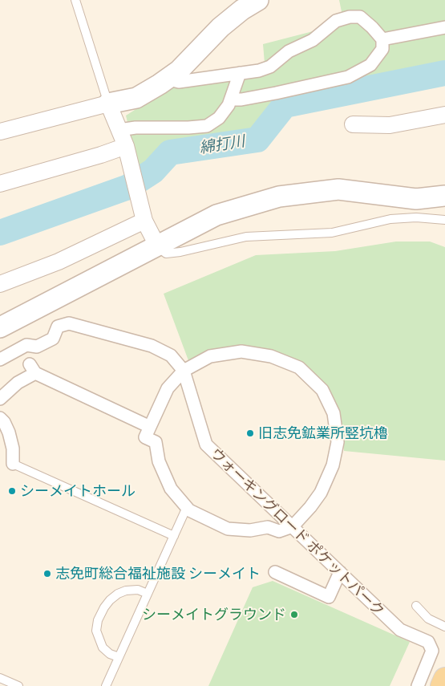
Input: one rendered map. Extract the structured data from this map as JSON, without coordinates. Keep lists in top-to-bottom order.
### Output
{
  "streets": {
    "street": ["ウォーキングロード ポケットパーク"]
  },
  "water": ["綿打川"],
  "places": [
    "旧志免鉱業所竪坑櫓",
    "シーメイトホール",
    "志免町総合福祉施設 シーメイト",
    "シーメイトグラウンド"
  ]
}
